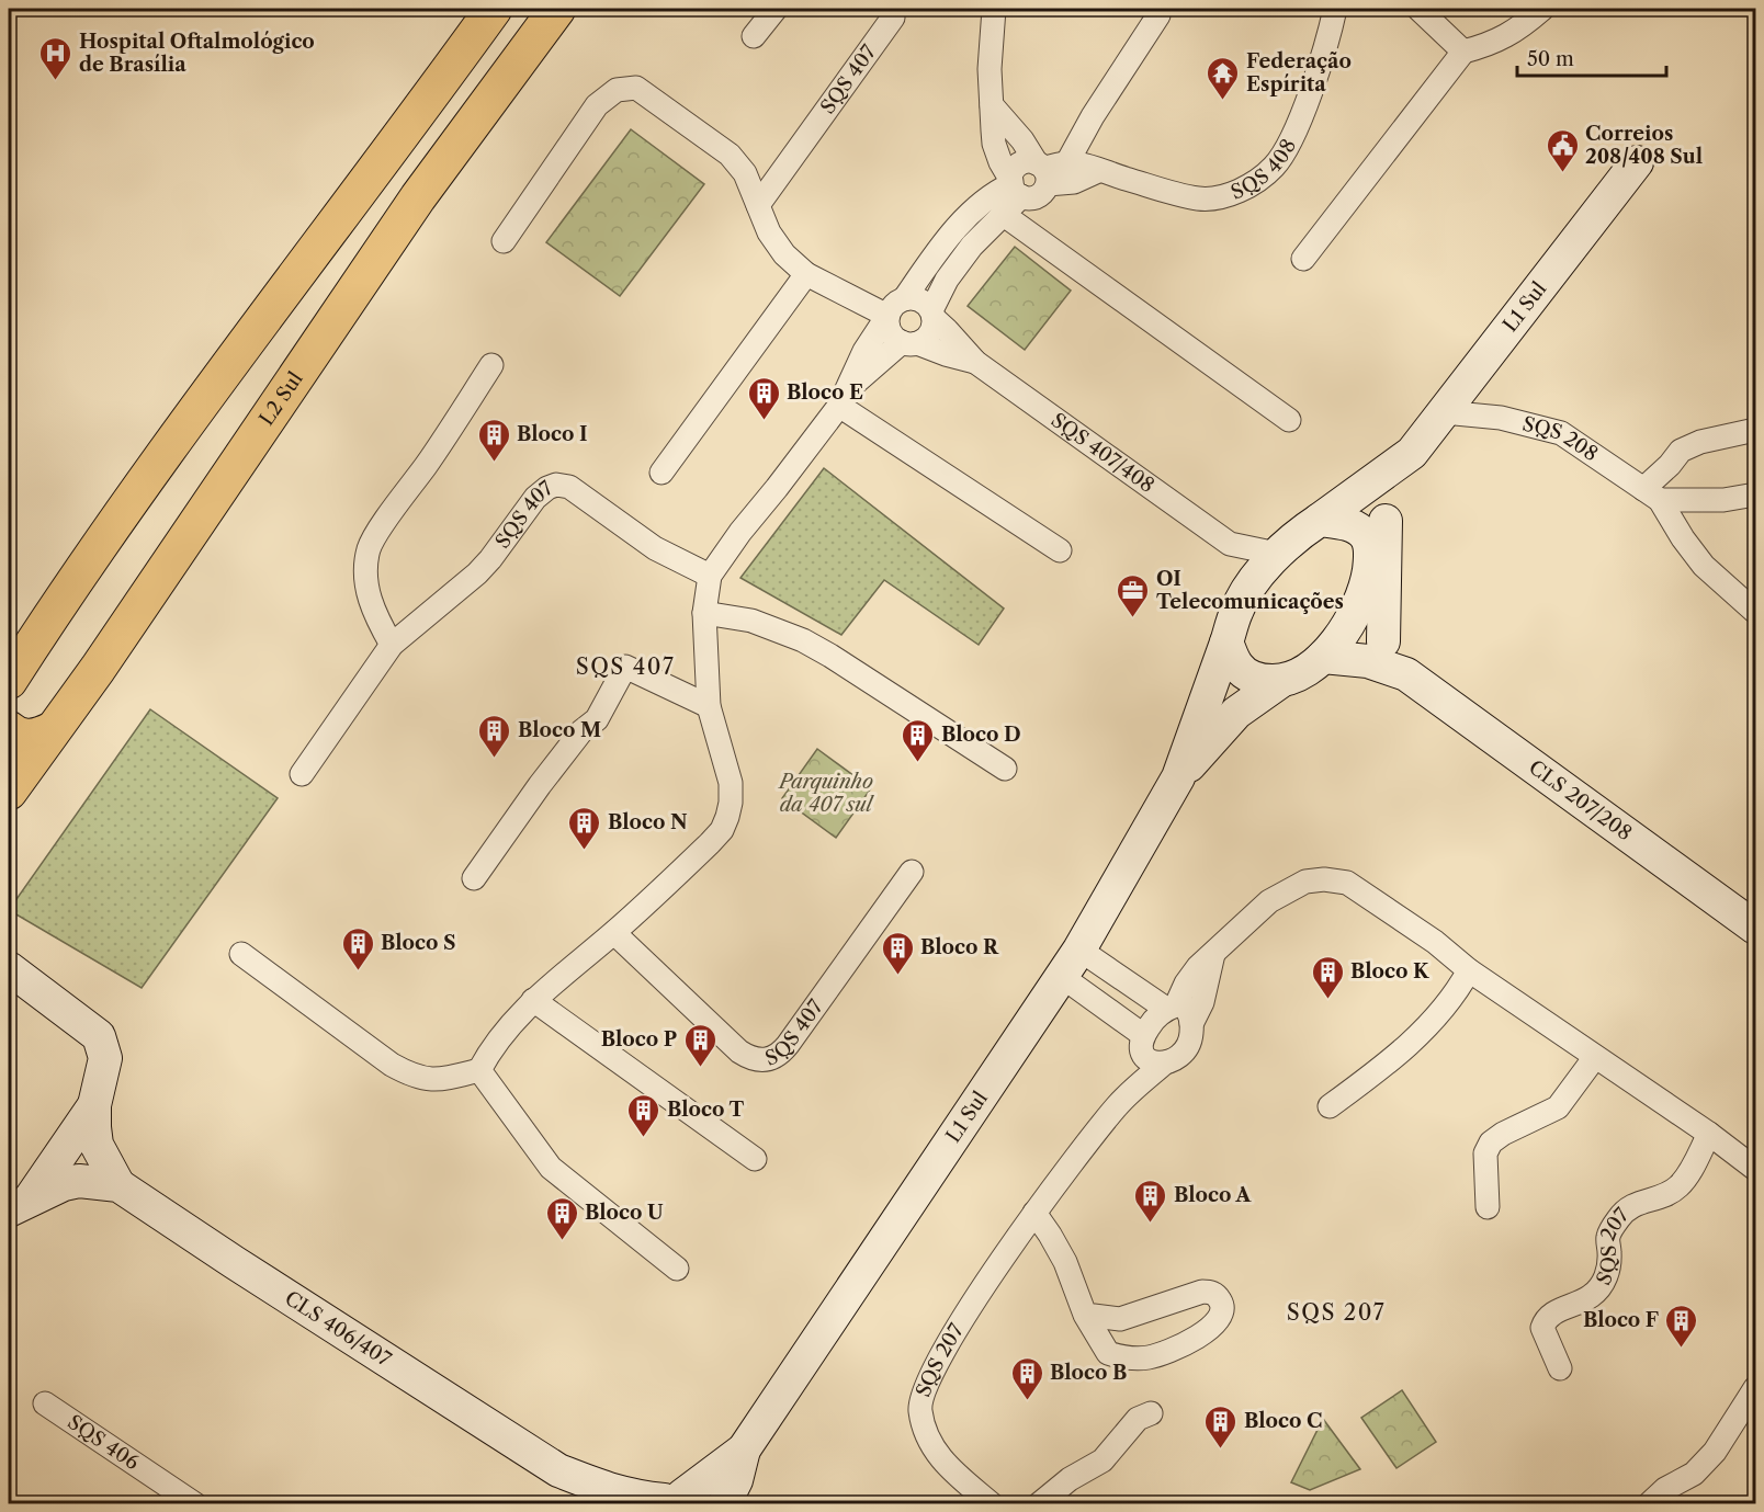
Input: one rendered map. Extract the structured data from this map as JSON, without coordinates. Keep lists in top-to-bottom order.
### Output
{
  "streets": {
    "main road": ["L2 Sul"],
    "street": [
      "SQS 407",
      "SQS 408",
      "L1 Sul",
      "SQS 208",
      "SQS 407/408",
      "CLS 207/208",
      "SQS 207",
      "CLS 406/407",
      "SQS 406"
    ]
  },
  "crossings": [
    ["L1 Sul", "SQS 208"],
    ["L1 Sul", "SQS 407/408"],
    ["L1 Sul", "CLS 207/208"],
    ["L1 Sul", "CLS 406/407"],
    ["SQS 407/408", "CLS 207/208"]
  ],
  "districts": ["SQS 407", "SQS 207"],
  "parks": ["Parquinho da 407 sul"],
  "places": {
    "hospital": ["Hospital Oftalmológico de Brasília"],
    "temple": ["Federação Espírita"],
    "public building": ["Correios 208/408 Sul"],
    "building": [
      "Bloco E",
      "Bloco I",
      "Bloco M",
      "Bloco D",
      "Bloco N",
      "Bloco S",
      "Bloco R",
      "Bloco K",
      "Bloco P",
      "Bloco T",
      "Bloco A",
      "Bloco U",
      "Bloco F",
      "Bloco B",
      "Bloco C"
    ],
    "office": ["OI Telecomunicações"]
  },
  "scale_bar": "50 m"
}
